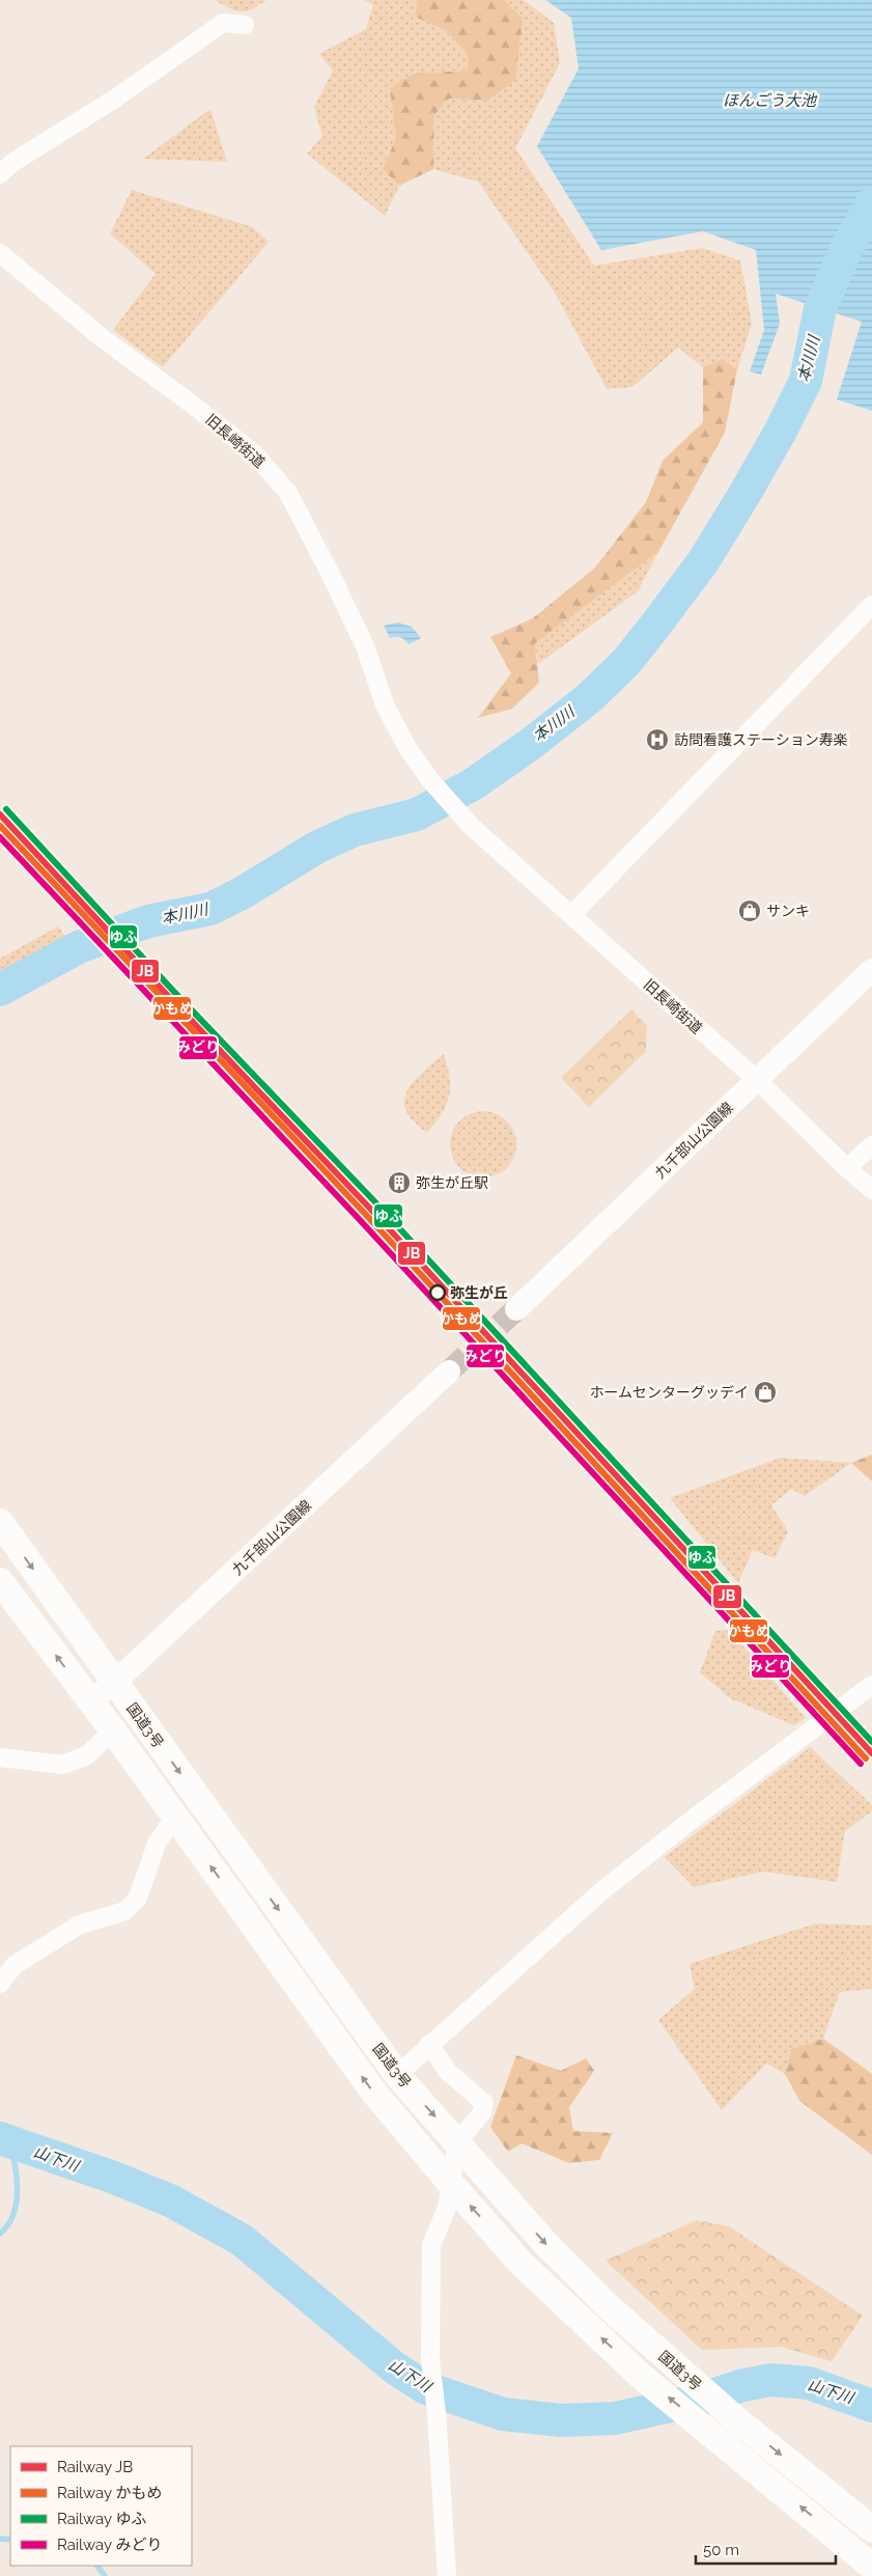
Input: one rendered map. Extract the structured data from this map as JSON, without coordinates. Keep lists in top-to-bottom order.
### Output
{
  "streets": {
    "highway": ["国道3号"],
    "main road": ["九千部山公園線"],
    "street": ["旧長崎街道"]
  },
  "crossings": [
    ["旧長崎街道", "九千部山公園線"],
    ["九千部山公園線", "国道3号"]
  ],
  "water": ["ほんごう大池", "本川川", "山下川"],
  "places": {
    "hospital": ["訪問看護ステーション寿楽"],
    "shop": ["サンキ", "ホームセンターグッデイ"],
    "building": ["弥生が丘駅"],
    "other": ["弥生が丘"]
  },
  "lines": [
    "rail line ゆふ",
    "rail line JB",
    "rail line かもめ",
    "rail line みどり"
  ],
  "legend": [
    "Railway JB",
    "Railway かもめ",
    "Railway ゆふ",
    "Railway みどり"
  ],
  "scale_bar": "50 m"
}
